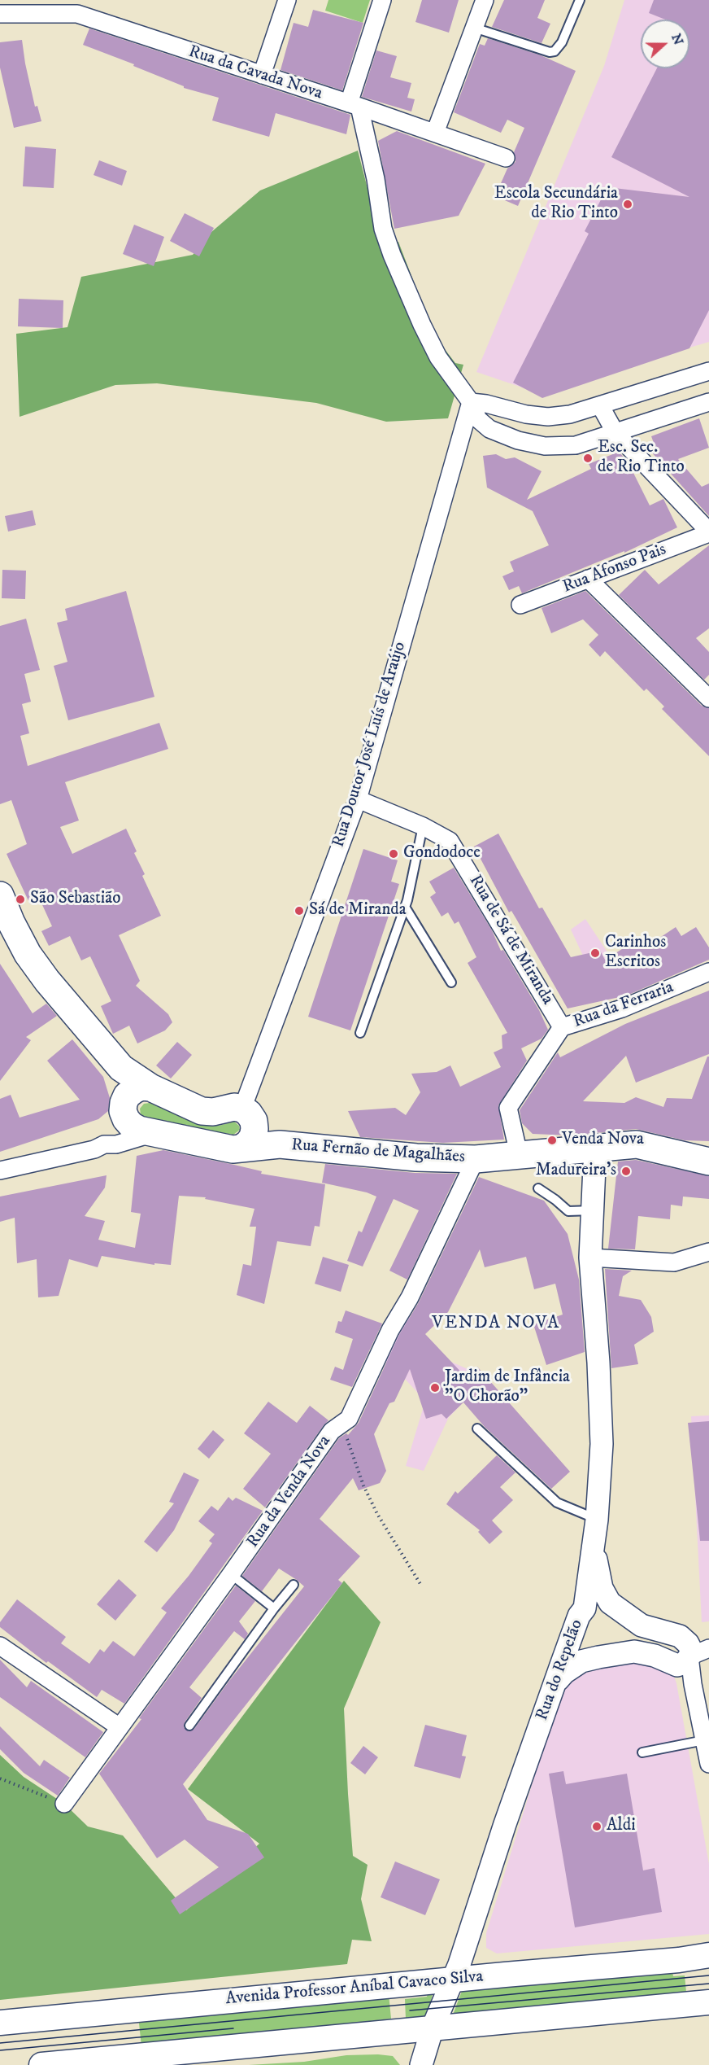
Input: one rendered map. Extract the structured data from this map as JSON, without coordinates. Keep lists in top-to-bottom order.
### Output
{
  "streets": {
    "main road": ["Rua Fernão de Magalhães", "Avenida Professor Aníbal Cavaco Silva"],
    "street": [
      "Rua da Cavada Nova",
      "Rua Afonso Pais",
      "Rua Doutor José Luís de Araújo",
      "Rua de Sá de Miranda",
      "Rua da Ferraria",
      "Rua da Venda Nova",
      "Rua do Repelão"
    ]
  },
  "crossings": [
    ["Rua Doutor José Luís de Araújo", "Rua de Sá de Miranda"],
    ["Rua Doutor José Luís de Araújo", "Rua Fernão de Magalhães"],
    ["Rua de Sá de Miranda", "Rua da Ferraria"],
    ["Rua da Ferraria", "Rua Fernão de Magalhães"],
    ["Rua Fernão de Magalhães", "Rua da Venda Nova"],
    ["Rua Fernão de Magalhães", "Rua do Repelão"],
    ["Rua do Repelão", "Avenida Professor Aníbal Cavaco Silva"]
  ],
  "districts": ["VENDA NOVA"],
  "places": [
    "Escola Secundária de Rio Tinto",
    "Esc. Sec. de Rio Tinto",
    "Gondodoce",
    "São Sebastião",
    "Sá de Miranda",
    "Carinhos Escritos",
    "Venda Nova",
    "Madureira's",
    "Jardim de Infância \"O Chorão\"",
    "Aldi"
  ],
  "north": "right"
}
